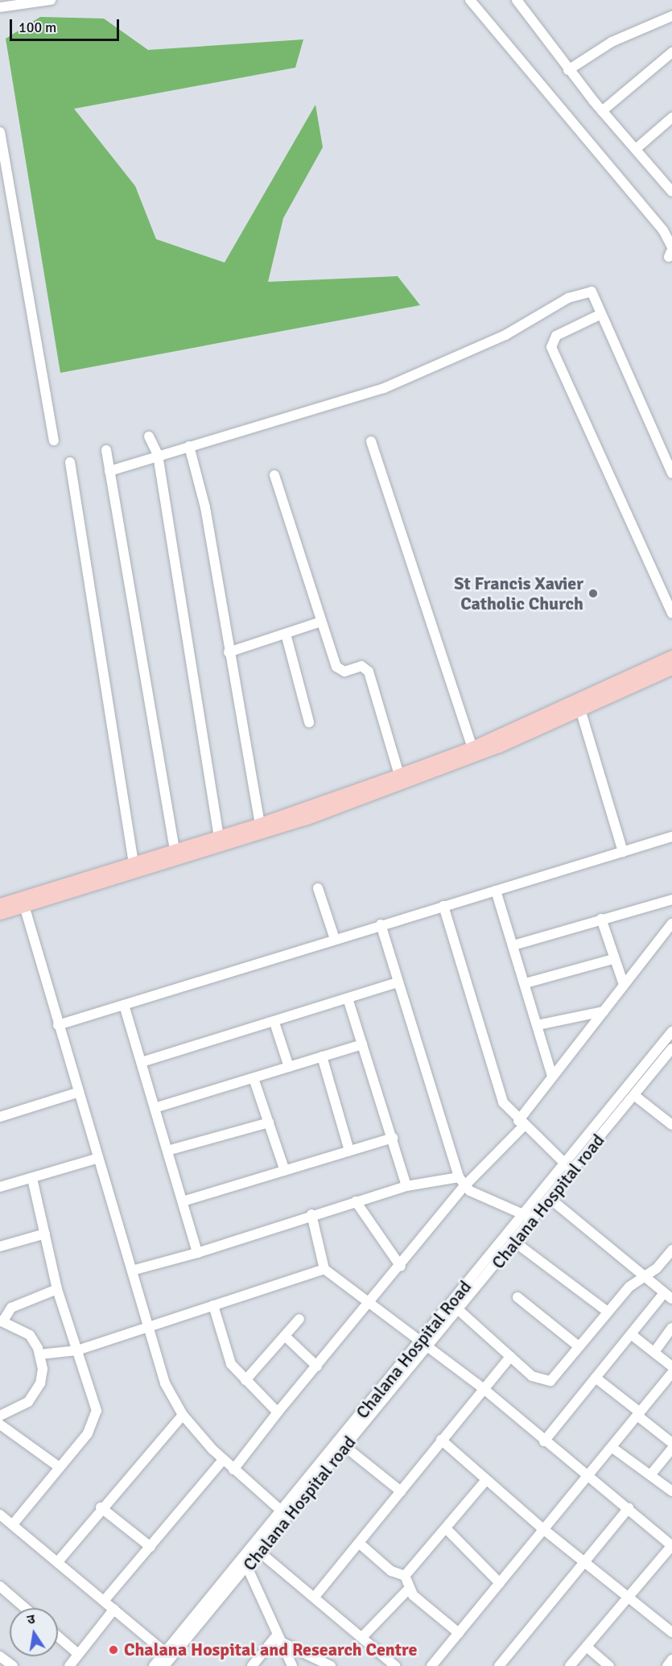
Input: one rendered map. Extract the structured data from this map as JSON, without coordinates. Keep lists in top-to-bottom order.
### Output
{
  "streets": {
    "street": ["Chalana Hospital road", "Chalana Hospital Road"]
  },
  "crossings": [
    ["Chalana Hospital road", "Chalana Hospital Road"]
  ],
  "places": ["St Francis Xavier Catholic Church", "Chalana Hospital and Research Centre"],
  "scale_bar": "100 m",
  "north": "top"
}
